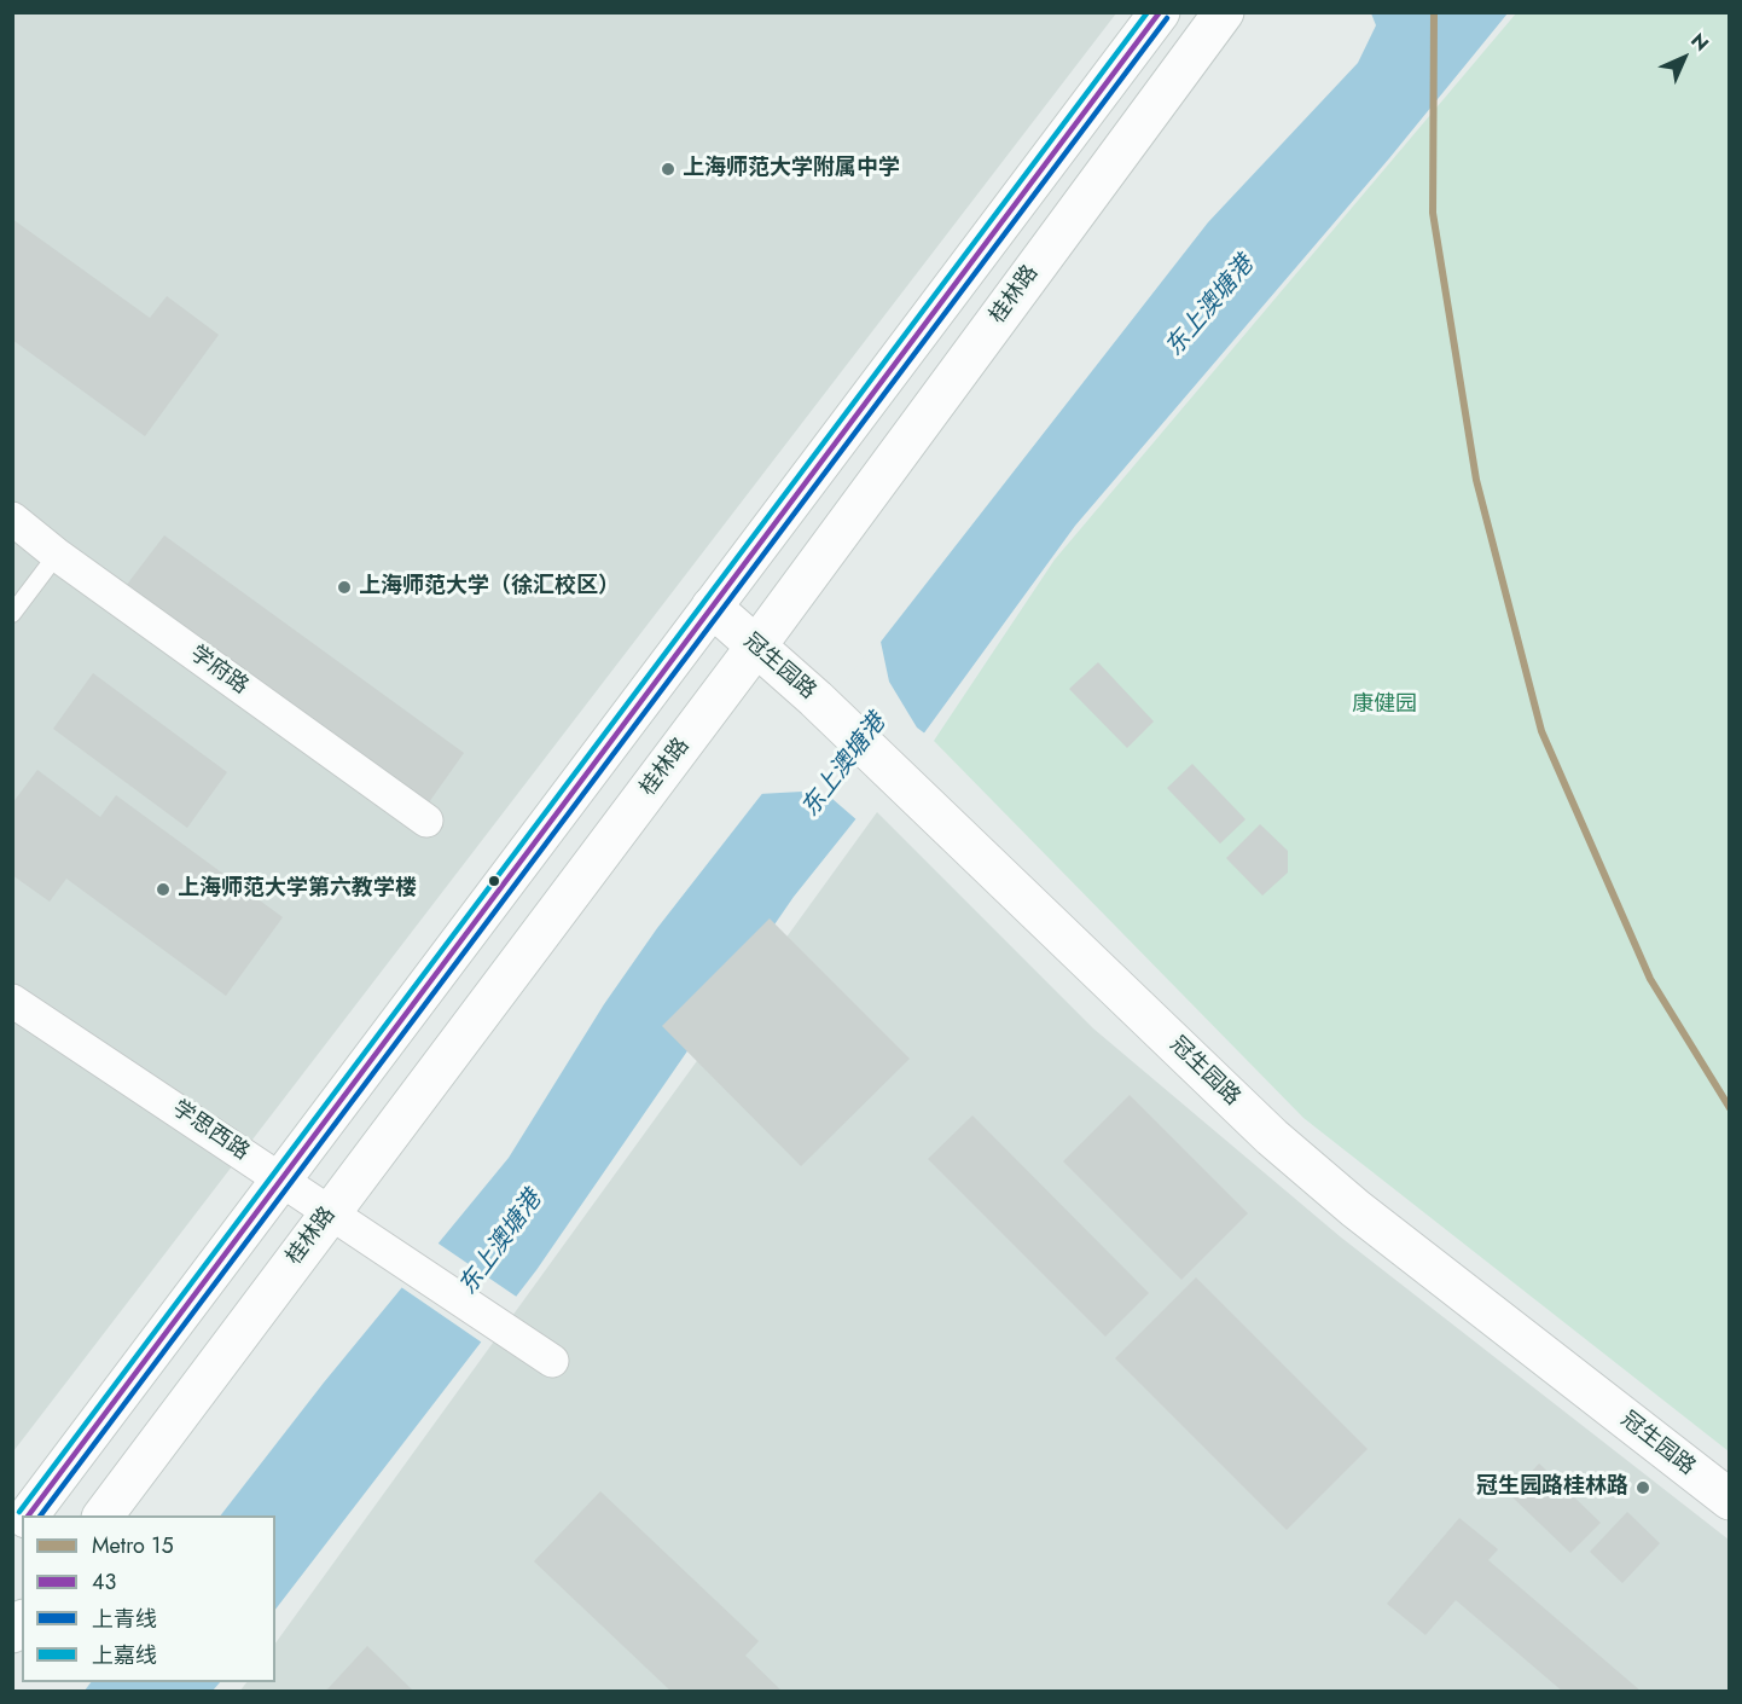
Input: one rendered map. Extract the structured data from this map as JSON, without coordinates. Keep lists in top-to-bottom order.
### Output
{
  "streets": {
    "main road": ["桂林路", "冠生园路"],
    "street": ["学府路", "学思西路"]
  },
  "crossings": [
    ["桂林路", "冠生园路"],
    ["桂林路", "学思西路"]
  ],
  "water": ["东上澳塘港"],
  "parks": ["康健园"],
  "places": [
    "上海师范大学附属中学",
    "上海师范大学（徐汇校区）",
    "上海师范大学第六教学楼",
    "冠生园路桂林路"
  ],
  "lines": [
    "metro line 15",
    "transit line 43",
    "transit line 上嘉线",
    "transit line 上青线"
  ],
  "legend": [
    "Metro 15",
    "43",
    "上青线",
    "上嘉线"
  ],
  "north": "top right"
}
